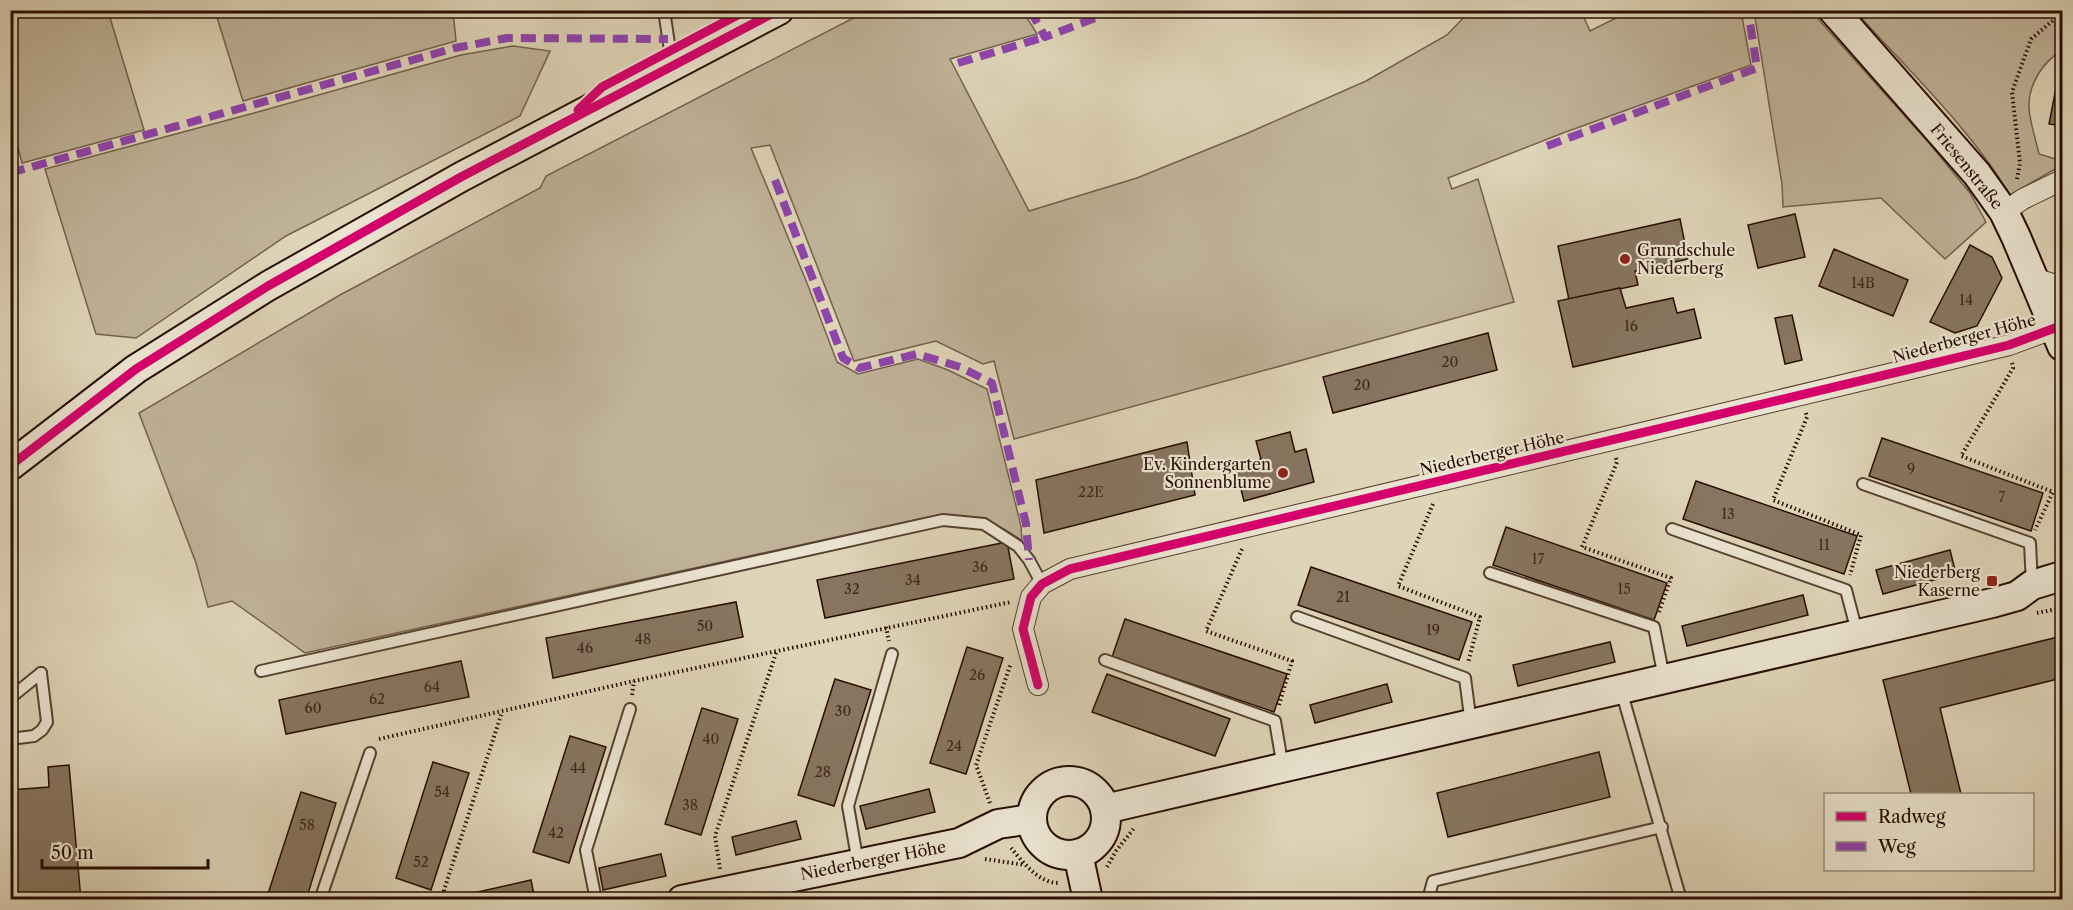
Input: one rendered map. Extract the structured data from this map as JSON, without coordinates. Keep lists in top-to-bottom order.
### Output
{
  "streets": {
    "street": ["Friesenstraße", "Niederberger Höhe"]
  },
  "crossings": [
    ["Friesenstraße", "Niederberger Höhe"]
  ],
  "places": {
    "other": ["Grundschule Niederberg", "Ev. Kindergarten Sonnenblume"],
    "transit": ["Niederberg Kaserne"]
  },
  "house_numbers": [
    "14B",
    "14",
    "16",
    "20",
    "20",
    "9",
    "22E",
    "7",
    "13",
    "11",
    "17",
    "36",
    "34",
    "32",
    "15",
    "21",
    "50",
    "19",
    "48",
    "46",
    "26",
    "64",
    "62",
    "60",
    "30",
    "40",
    "24",
    "44",
    "28",
    "54",
    "38",
    "58",
    "42",
    "52"
  ],
  "legend": ["Radweg", "Weg"],
  "scale_bar": "50 m"
}
